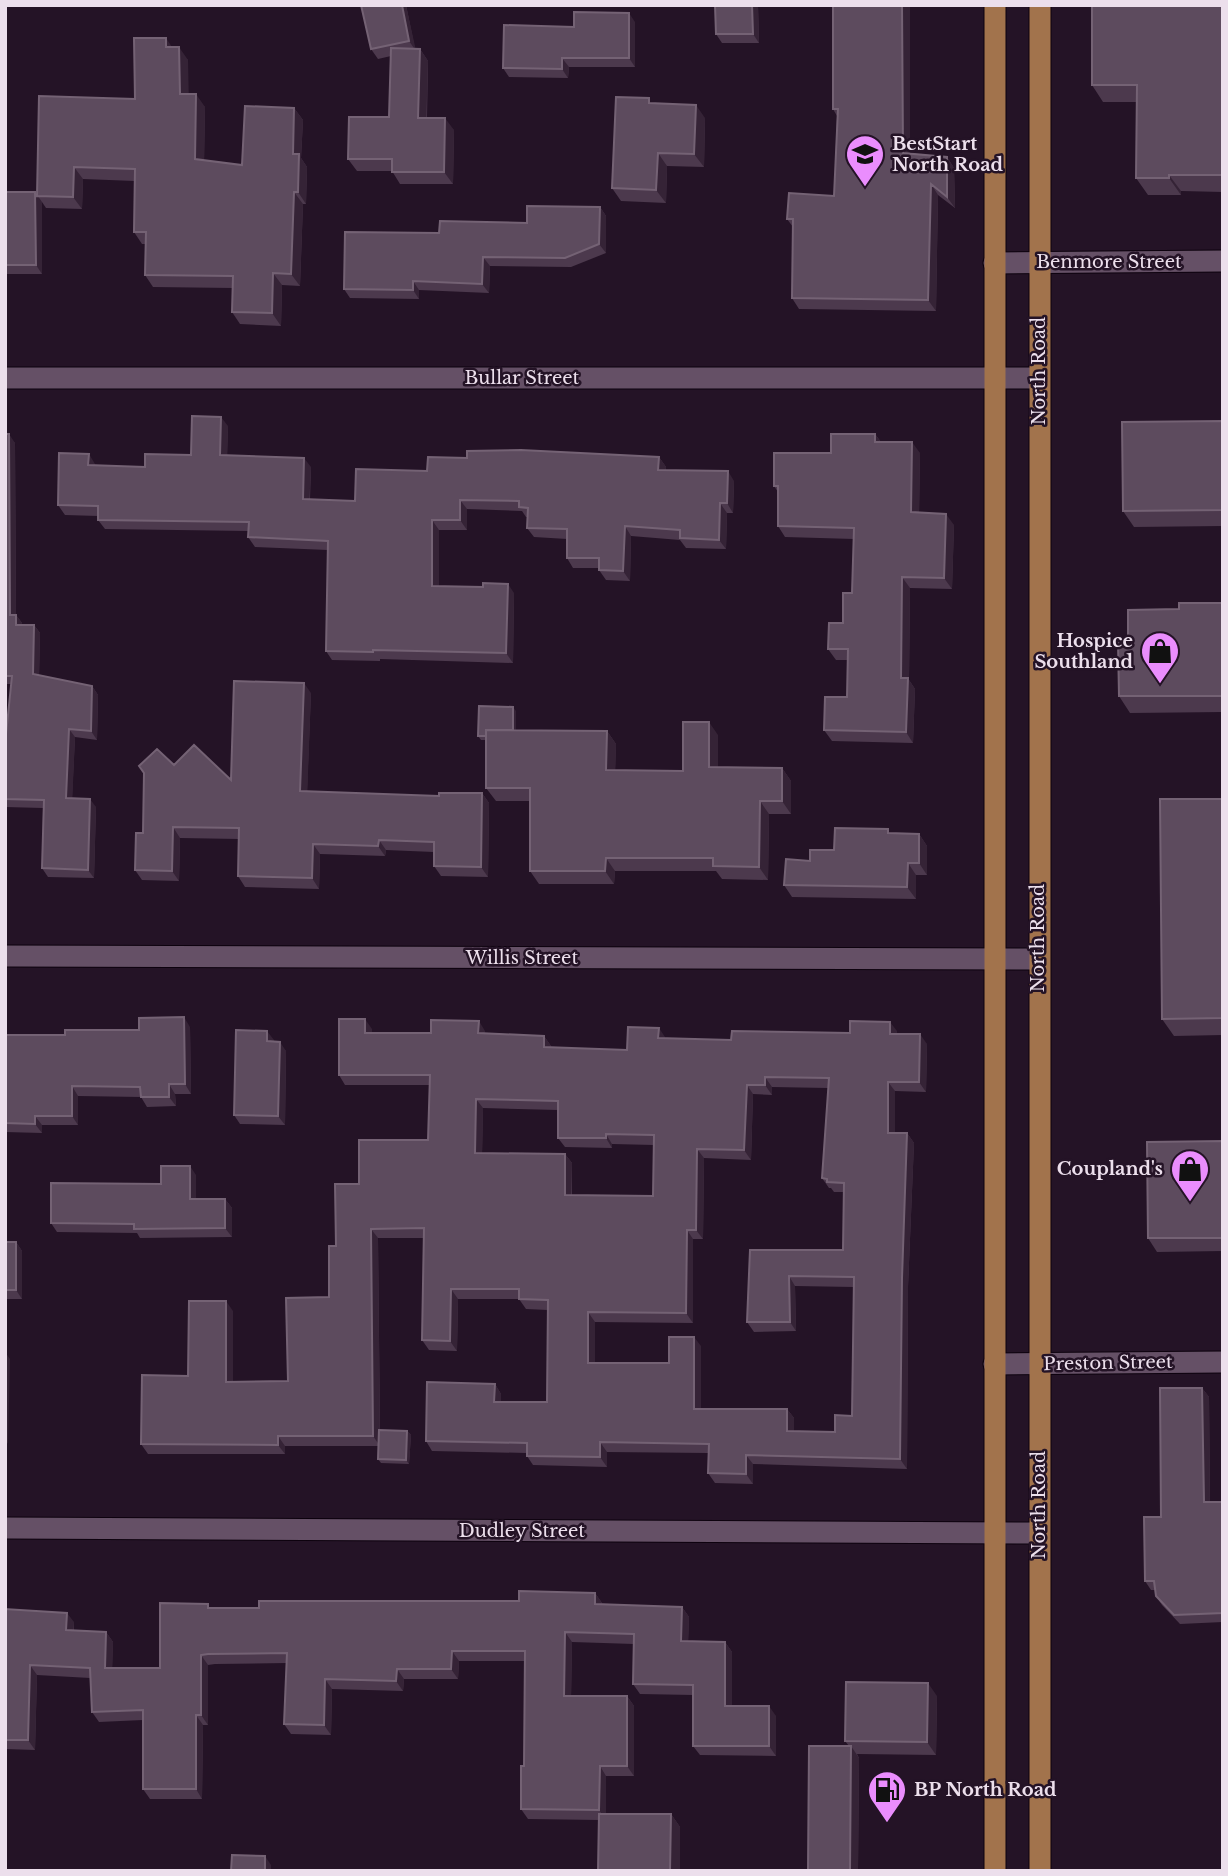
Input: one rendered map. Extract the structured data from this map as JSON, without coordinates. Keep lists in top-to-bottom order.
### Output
{
  "streets": {
    "main road": ["North Road"],
    "street": [
      "Benmore Street",
      "Bullar Street",
      "Willis Street",
      "Preston Street",
      "Dudley Street"
    ]
  },
  "crossings": [
    ["Benmore Street", "North Road"],
    ["North Road", "Bullar Street"],
    ["North Road", "Willis Street"],
    ["North Road", "Preston Street"],
    ["North Road", "Dudley Street"]
  ],
  "places": {
    "school or university": ["BestStart North Road"],
    "shop": ["Hospice Southland", "Coupland's"],
    "fuel station": ["BP North Road"]
  }
}
